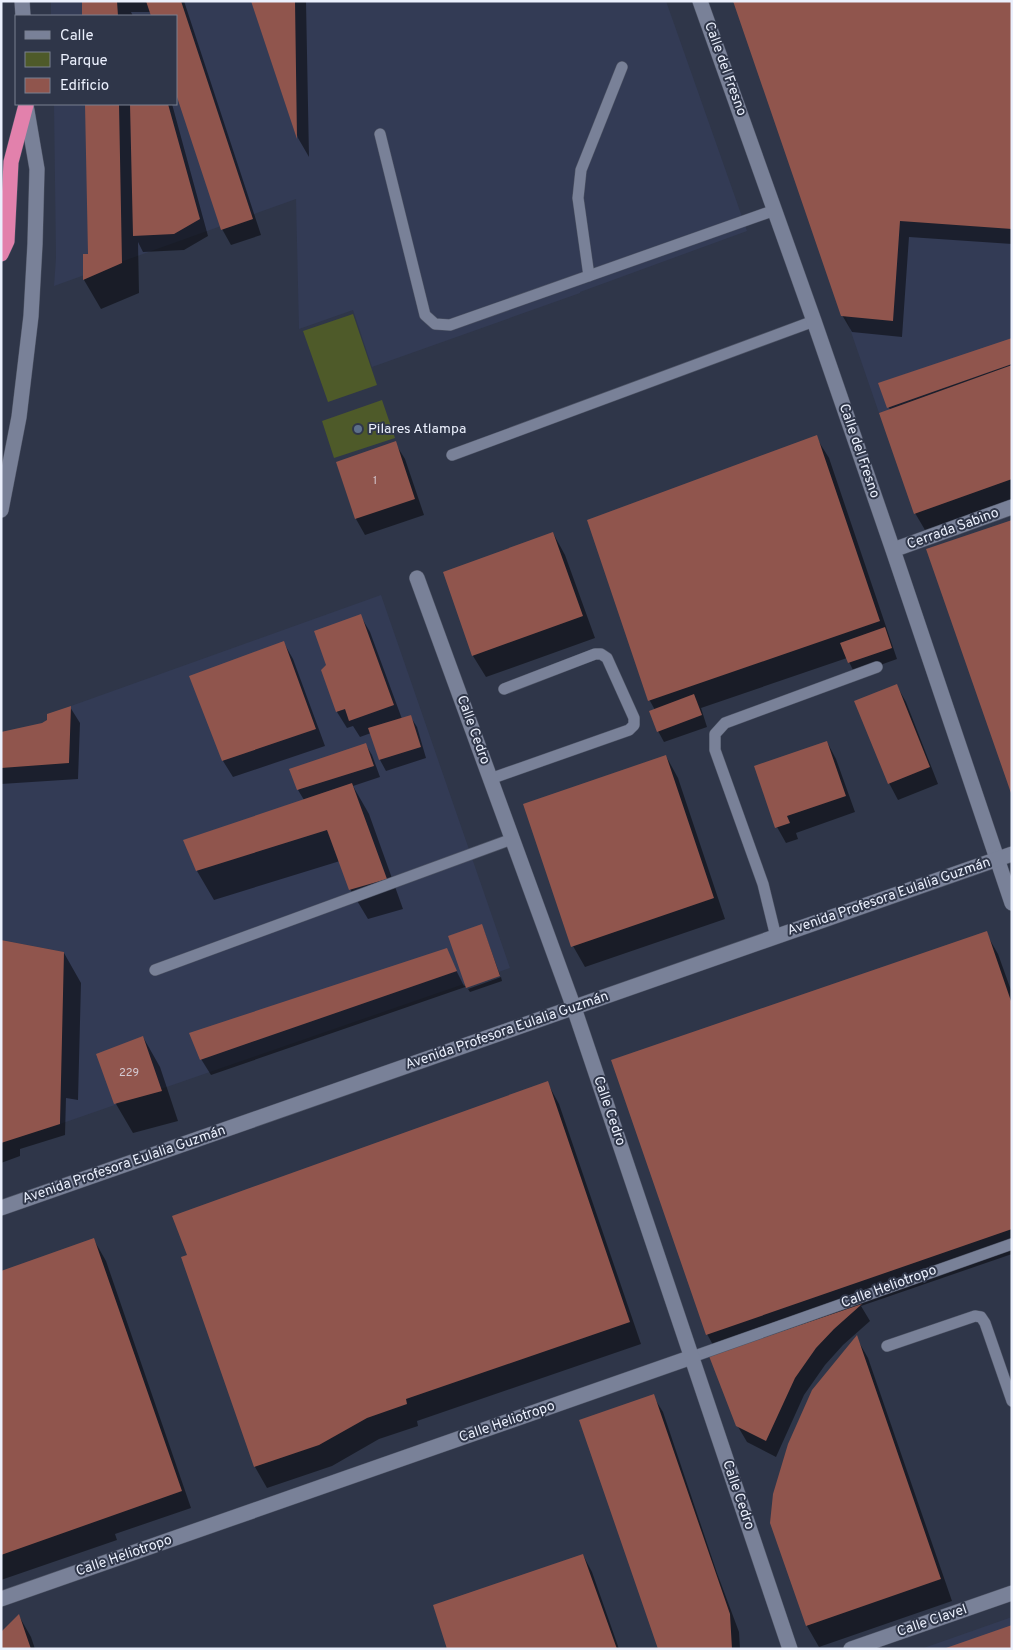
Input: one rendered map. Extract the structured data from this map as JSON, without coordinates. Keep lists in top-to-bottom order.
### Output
{
  "streets": {
    "street": [
      "Calle del Fresno",
      "Cerrada Sabino",
      "Calle Cedro",
      "Avenida Profesora Eulalia Guzmán",
      "Calle Heliotropo",
      "Calle Clavel"
    ]
  },
  "crossings": [
    ["Calle del Fresno", "Cerrada Sabino"],
    ["Calle del Fresno", "Avenida Profesora Eulalia Guzmán"],
    ["Calle Cedro", "Avenida Profesora Eulalia Guzmán"],
    ["Calle Cedro", "Calle Heliotropo"]
  ],
  "places": ["Pilares Atlampa"],
  "house_numbers": ["1", "229"],
  "legend": ["Calle", "Parque", "Edificio"]
}
